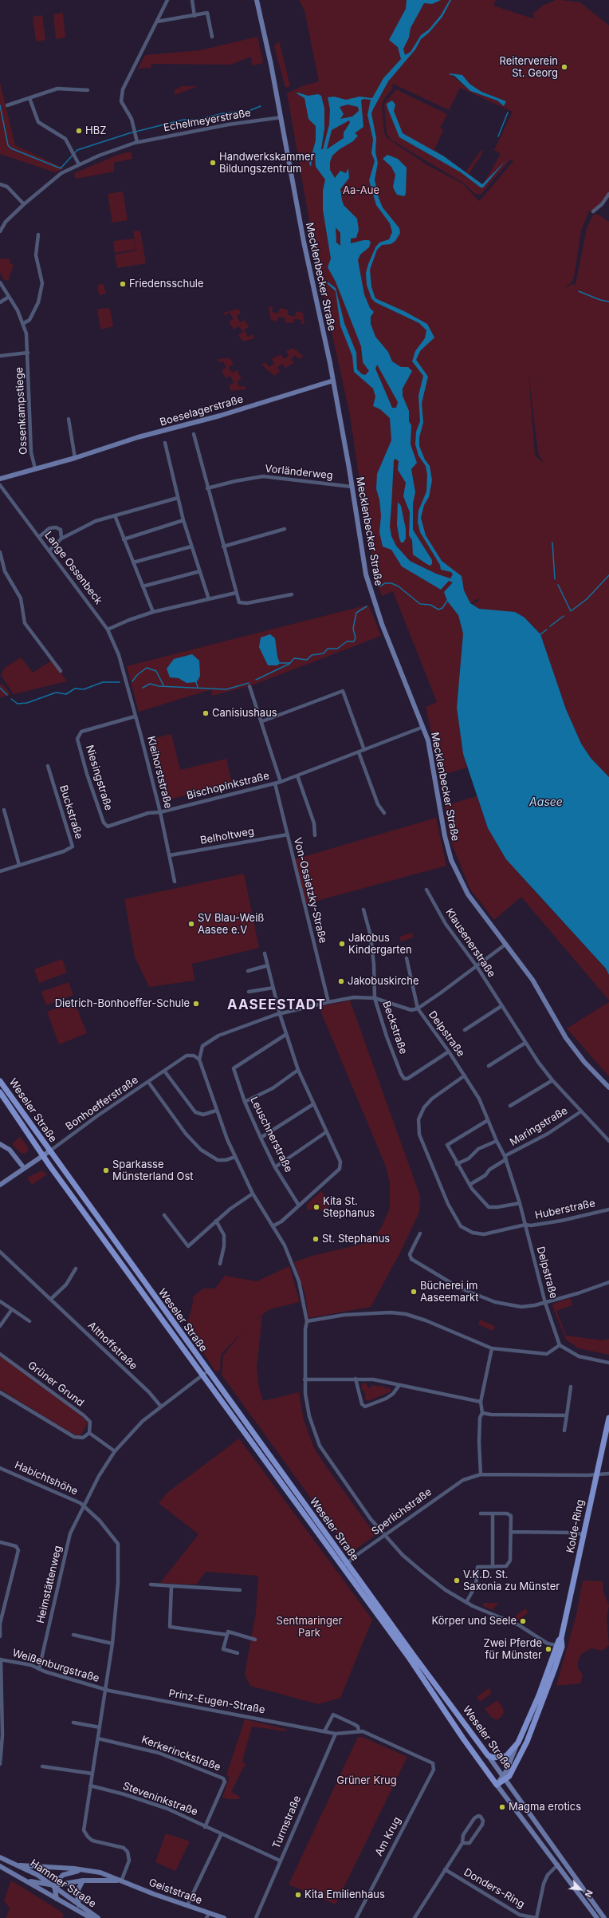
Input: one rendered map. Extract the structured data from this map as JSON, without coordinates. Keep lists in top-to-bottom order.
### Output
{
  "streets": {
    "main road": ["Weseler Straße", "Kolde-Ring"],
    "street": [
      "Echelmeyerstraße",
      "Mecklenbecker Straße",
      "Ossenkampstiege",
      "Boeselagerstraße",
      "Vorländerweg",
      "Lange Ossenbeck",
      "Kleihorststraße",
      "Niesingstraße",
      "Bischopinkstraße",
      "Buckstraße",
      "Belholtweg",
      "Von-Ossietzky-Straße",
      "Klausenerstraße",
      "Beckstraße",
      "Delpstraße",
      "Bonhoefferstraße",
      "Maringstraße",
      "Leuschnerstraße",
      "Huberstraße",
      "Althoffstraße",
      "Grüner Grund",
      "Habichtshöhe",
      "Sperlichstraße",
      "Heimstättenweg",
      "Weißenburgstraße",
      "Prinz-Eugen-Straße",
      "Kerkerinckstraße",
      "Steveninkstraße",
      "Turmstraße",
      "Am Krug",
      "Hammer Straße",
      "Donders-Ring",
      "Geiststraße"
    ]
  },
  "crossings": [
    ["Echelmeyerstraße", "Mecklenbecker Straße"],
    ["Mecklenbecker Straße", "Boeselagerstraße"],
    ["Mecklenbecker Straße", "Vorländerweg"],
    ["Mecklenbecker Straße", "Bischopinkstraße"],
    ["Ossenkampstiege", "Boeselagerstraße"],
    ["Lange Ossenbeck", "Kleihorststraße"],
    ["Kleihorststraße", "Niesingstraße"],
    ["Kleihorststraße", "Bischopinkstraße"],
    ["Kleihorststraße", "Belholtweg"],
    ["Niesingstraße", "Bischopinkstraße"],
    ["Bischopinkstraße", "Von-Ossietzky-Straße"],
    ["Belholtweg", "Von-Ossietzky-Straße"],
    ["Klausenerstraße", "Maringstraße"],
    ["Beckstraße", "Delpstraße"],
    ["Delpstraße", "Maringstraße"],
    ["Delpstraße", "Huberstraße"],
    ["Bonhoefferstraße", "Weseler Straße"],
    ["Weseler Straße", "Sperlichstraße"],
    ["Weseler Straße", "Kolde-Ring"],
    ["Weseler Straße", "Heimstättenweg"],
    ["Althoffstraße", "Heimstättenweg"],
    ["Habichtshöhe", "Heimstättenweg"],
    ["Habichtshöhe", "Weißenburgstraße"],
    ["Habichtshöhe", "Prinz-Eugen-Straße"],
    ["Habichtshöhe", "Kerkerinckstraße"],
    ["Habichtshöhe", "Steveninkstraße"],
    ["Habichtshöhe", "Geiststraße"],
    ["Heimstättenweg", "Weißenburgstraße"],
    ["Weißenburgstraße", "Prinz-Eugen-Straße"],
    ["Prinz-Eugen-Straße", "Turmstraße"],
    ["Prinz-Eugen-Straße", "Am Krug"],
    ["Kerkerinckstraße", "Steveninkstraße"],
    ["Steveninkstraße", "Turmstraße"],
    ["Hammer Straße", "Geiststraße"]
  ],
  "districts": ["AASEESTADT"],
  "water": ["Aasee"],
  "parks": ["Aa-Aue", "Sentmaringer Park", "Grüner Krug"],
  "places": [
    "Reiterverein St. Georg",
    "HBZ",
    "Handwerkskammer Bildungszentrum",
    "Friedensschule",
    "Canisiushaus",
    "SV Blau-Weiß Aasee e.V",
    "Jakobus Kindergarten",
    "Jakobuskirche",
    "Dietrich-Bonhoeffer-Schule",
    "Sparkasse Münsterland Ost",
    "Kita St. Stephanus",
    "St. Stephanus",
    "Bücherei im Aaseemarkt",
    "V.K.D. St. Saxonia zu Münster",
    "Körper und Seele",
    "Zwei Pferde für Münster",
    "Magma erotics",
    "Kita Emilienhaus"
  ],
  "north": "bottom right"
}
